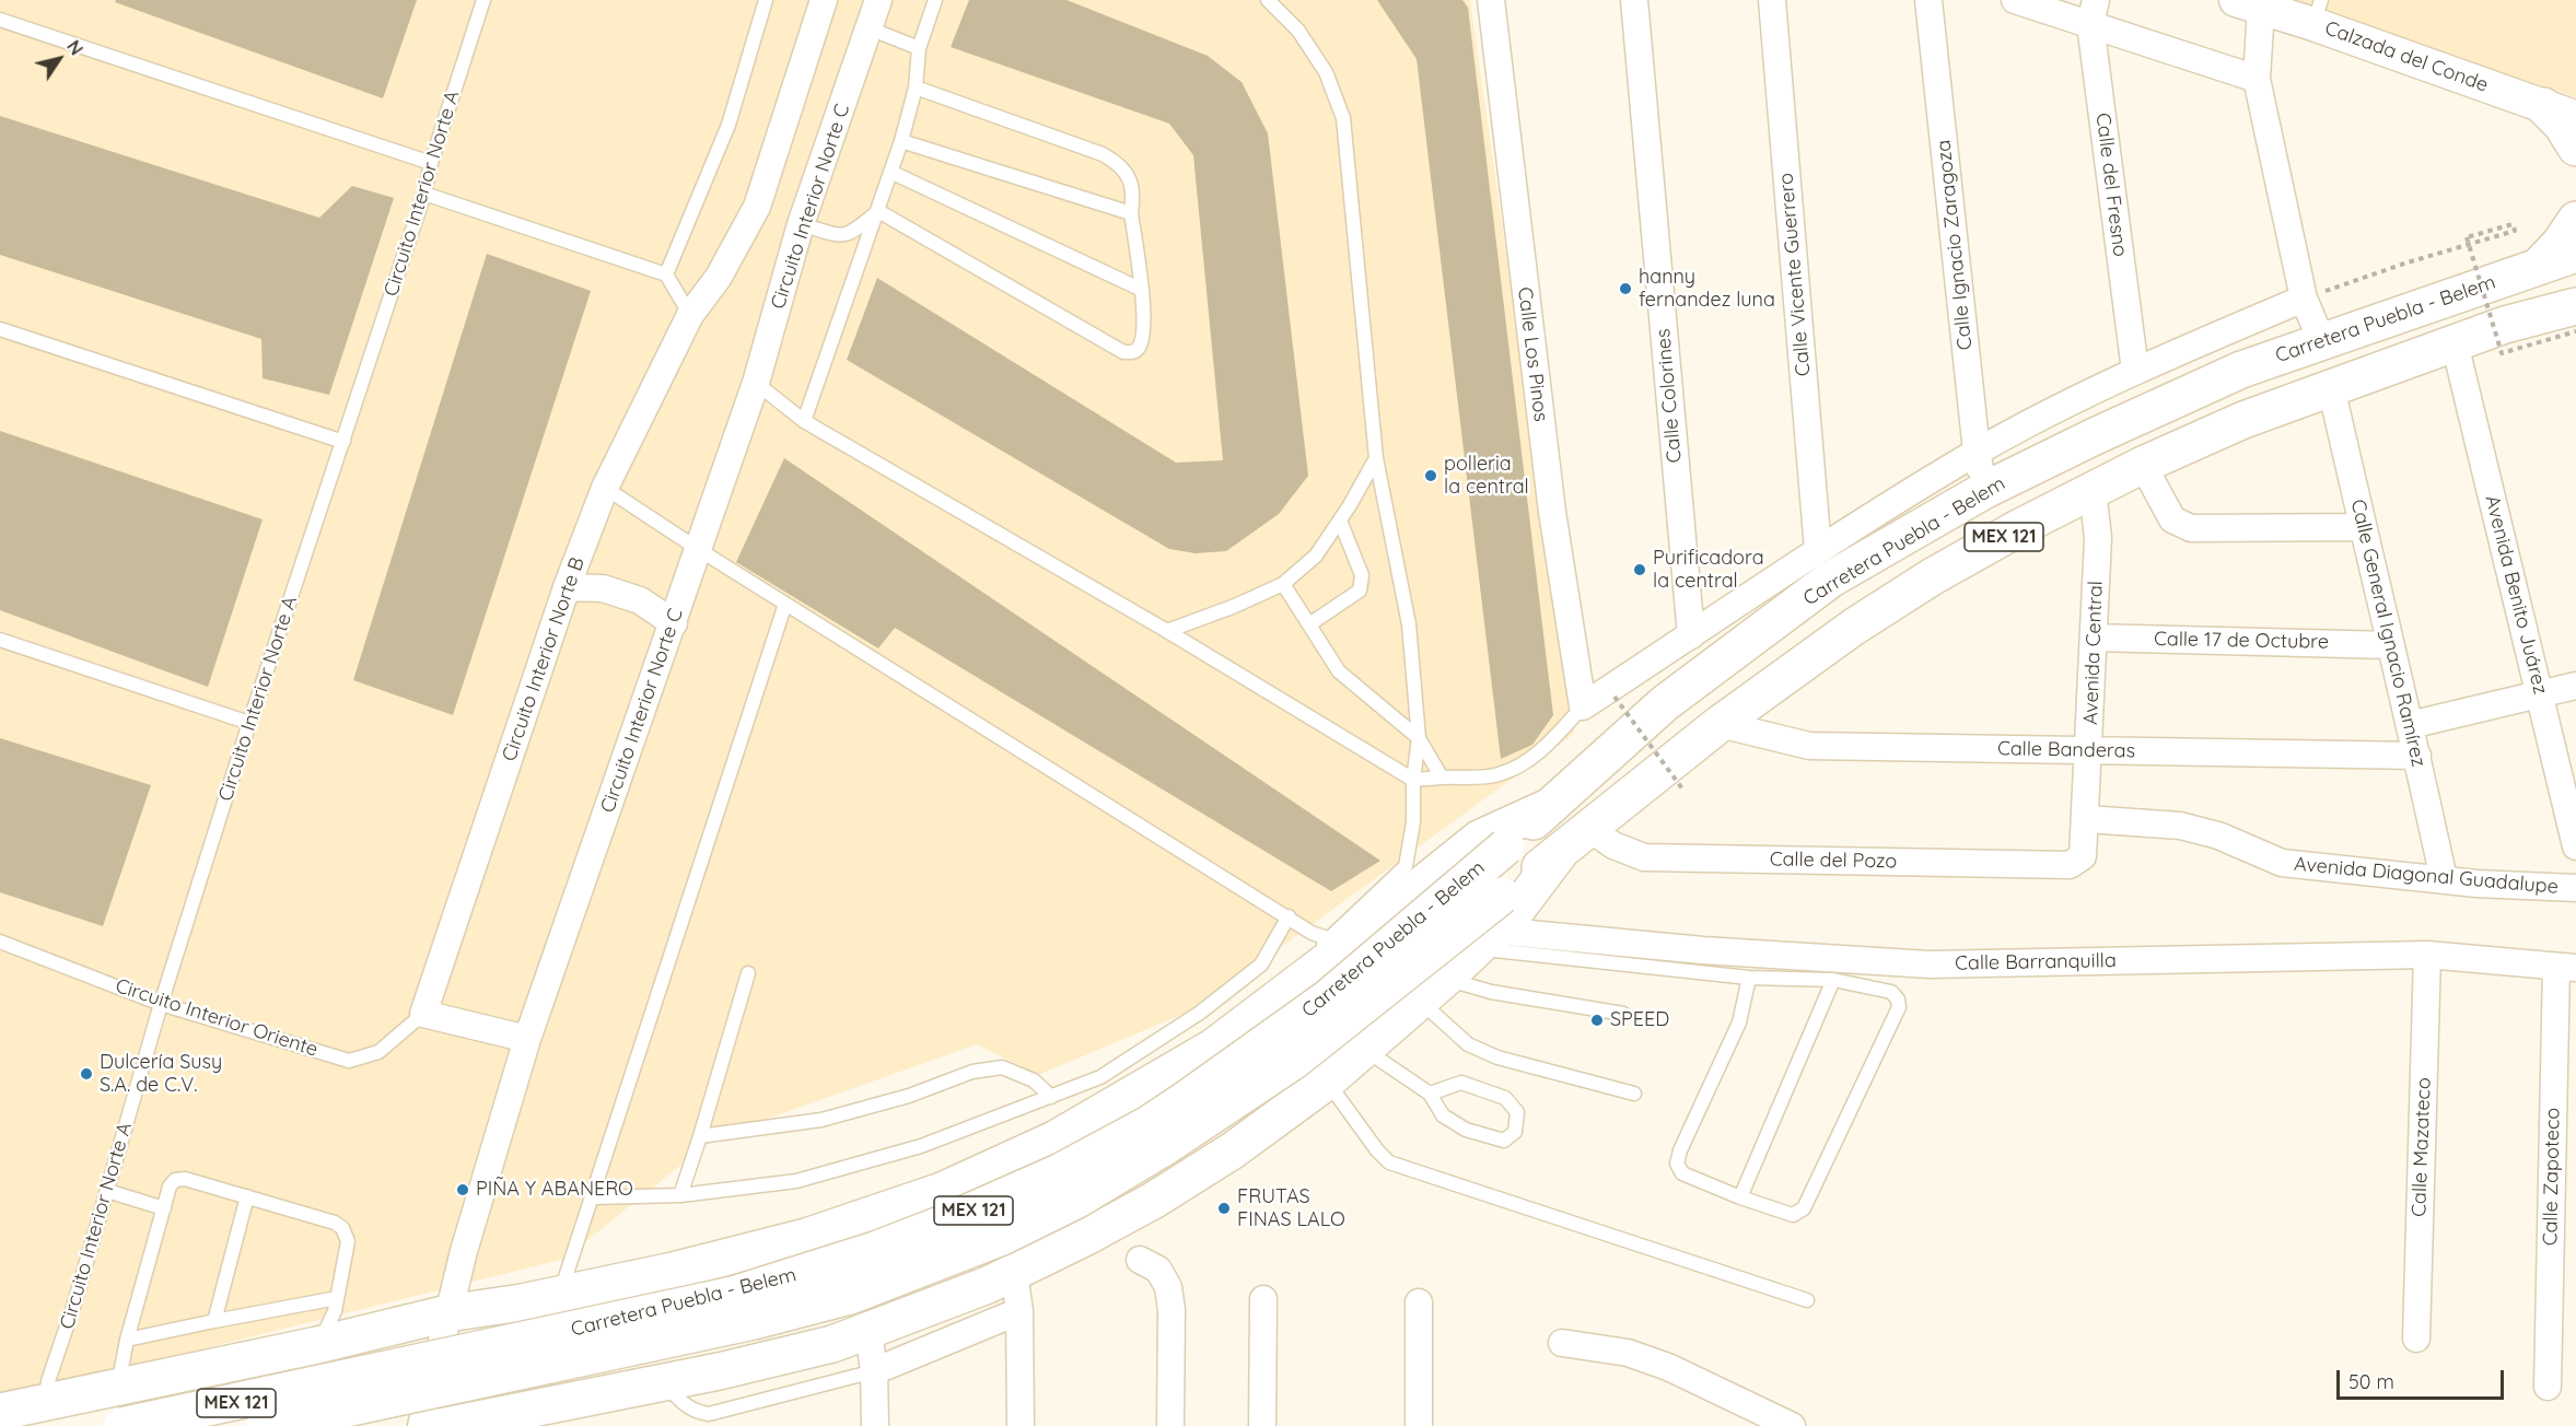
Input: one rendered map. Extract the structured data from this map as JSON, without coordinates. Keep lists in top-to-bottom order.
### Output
{
  "streets": {
    "main road": ["Carretera Puebla - Belem", "MEX 121"],
    "street": [
      "Calzada del Conde",
      "Calle del Fresno",
      "Circuito Interior Norte C",
      "Calle Ignacio Zaragoza",
      "Calle Vicente Guerrero",
      "Calle Los Pinos",
      "Calle Colorines",
      "Avenida Benito Juárez",
      "Calle General Ignacio Ramírez",
      "Calle 17 de Octubre",
      "Avenida Central",
      "Circuito Interior Norte B",
      "Calle Banderas",
      "Calle del Pozo",
      "Avenida Diagonal Guadalupe",
      "Calle Barranquilla",
      "Calle Mazateco",
      "Calle Zapoteco"
    ],
    "lane": ["Circuito Interior Norte A", "Circuito Interior Oriente"]
  },
  "crossings": [
    ["Circuito Interior Norte A", "Circuito Interior Oriente"],
    ["Calle Ignacio Zaragoza", "Carretera Puebla - Belem"],
    ["Carretera Puebla - Belem", "Avenida Benito Juárez"],
    ["Carretera Puebla - Belem", "Calle General Ignacio Ramírez"],
    ["Carretera Puebla - Belem", "Avenida Central"],
    ["Carretera Puebla - Belem", "Calle Banderas"],
    ["Carretera Puebla - Belem", "Calle del Pozo"],
    ["Calle General Ignacio Ramírez", "Calle 17 de Octubre"],
    ["Calle General Ignacio Ramírez", "Calle Banderas"],
    ["Calle General Ignacio Ramírez", "Avenida Diagonal Guadalupe"],
    ["Calle 17 de Octubre", "Avenida Central"],
    ["Avenida Central", "Calle Banderas"],
    ["Avenida Central", "Calle del Pozo"],
    ["Avenida Central", "Avenida Diagonal Guadalupe"],
    ["Circuito Interior Norte B", "Circuito Interior Oriente"],
    ["Calle Barranquilla", "Calle Mazateco"],
    ["Calle Barranquilla", "Calle Zapoteco"]
  ],
  "places": [
    "hanny fernandez luna",
    "polleria la central",
    "Purificadora la central",
    "SPEED",
    "Dulcería Susy S.A. de C.V.",
    "PIÑA Y ABANERO",
    "FRUTAS FINAS LALO"
  ],
  "scale_bar": "50 m",
  "north": "top right"
}
